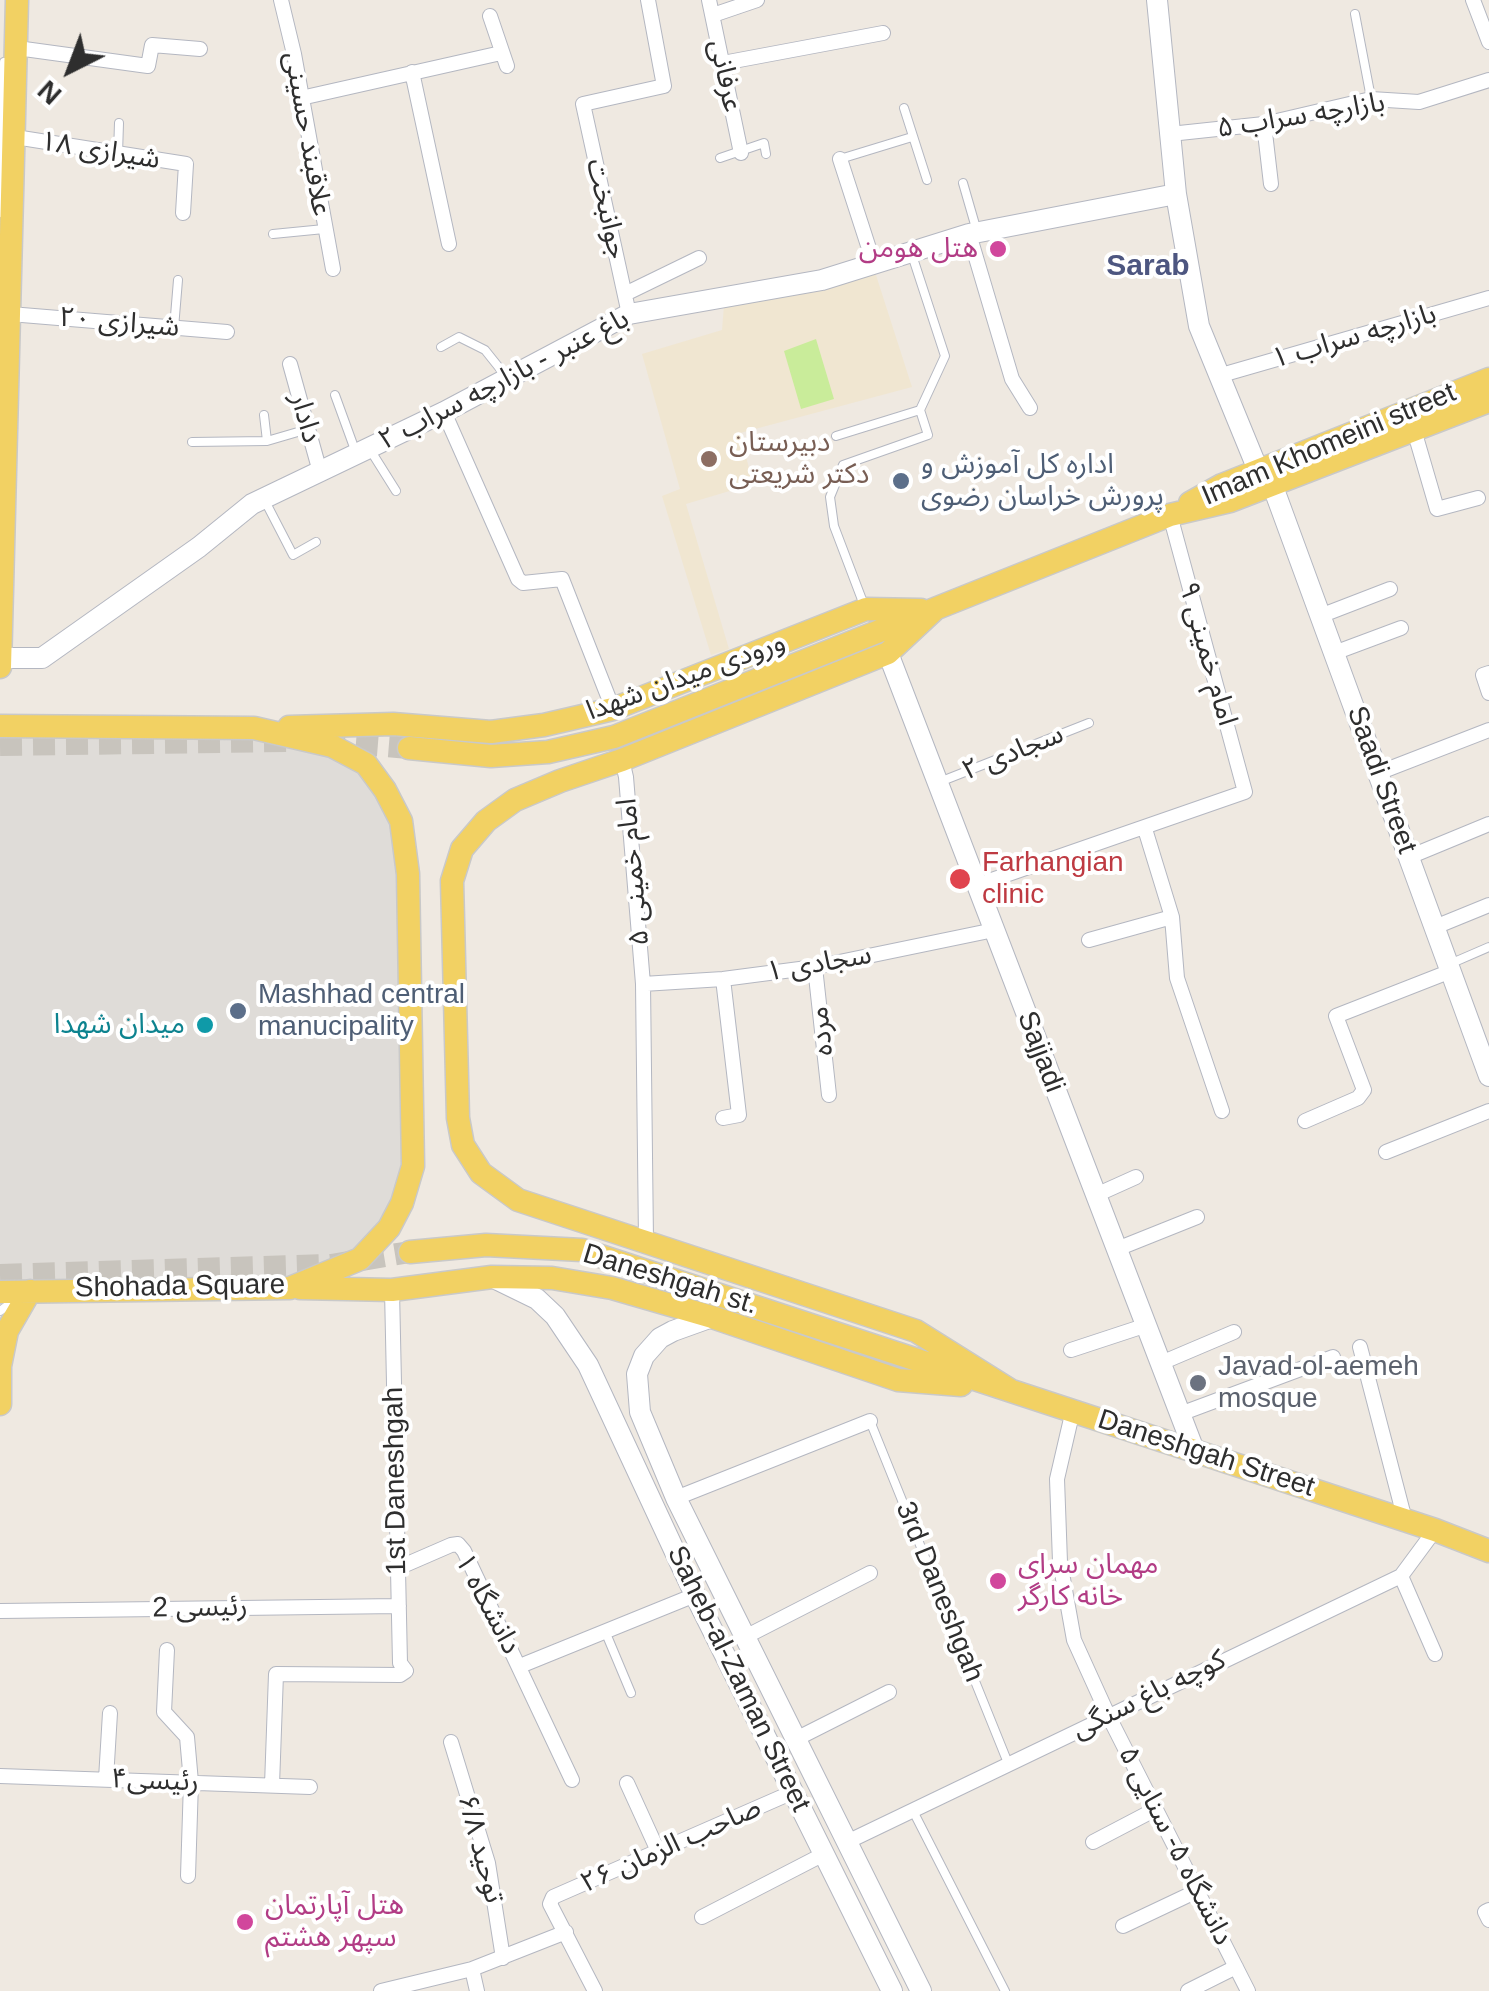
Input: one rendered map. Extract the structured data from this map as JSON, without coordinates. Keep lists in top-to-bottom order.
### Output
{
  "streets": {
    "main road": [
      "Imam Khomeini street",
      "ورودی میدان شهدا",
      "Daneshgah st.",
      "Shohada Square",
      "Daneshgah Street"
    ],
    "street": [
      "عرفانی",
      "بازارچه سراب ۵",
      "علاقبند حسینی",
      "شیرازی ۱۸",
      "جوانبخت",
      "شیرازی ۲۰",
      "بازارچه سراب ۱",
      "باغ عنبر - بازارچه سراب ۲",
      "دادار",
      "امام خمینی ۹",
      "Saadi Street",
      "امام خمینی ۵",
      "سجادی ۱",
      "مرده",
      "Sajjadi",
      "1st Daneshgah",
      "دانشگاه ۱",
      "رئیسی 2",
      "Saheb-al-Zaman Street",
      "کوچه باغ سنگی",
      "رئیسی۴",
      "صاحب الزمان ۲۶",
      "دانشگاه ۵- سنایی ۵",
      "توحید ۶/۸"
    ],
    "lane": ["سجادی ۲", "3rd Daneshgah"]
  },
  "crossings": [
    ["بازارچه سراب ۵", "Saadi Street"],
    ["جوانبخت", "باغ عنبر - بازارچه سراب ۲"],
    ["بازارچه سراب ۱", "Saadi Street"],
    ["باغ عنبر - بازارچه سراب ۲", "دادار"],
    ["باغ عنبر - بازارچه سراب ۲", "Saadi Street"],
    ["Imam Khomeini street", "امام خمینی ۹"],
    ["Imam Khomeini street", "ورودی میدان شهدا"],
    ["Imam Khomeini street", "Saadi Street"],
    ["Imam Khomeini street", "Sajjadi"],
    ["ورودی میدان شهدا", "Shohada Square"],
    ["سجادی ۲", "Sajjadi"],
    ["امام خمینی ۵", "سجادی ۱"],
    ["سجادی ۱", "مرده"],
    ["سجادی ۱", "Sajjadi"],
    ["Sajjadi", "Daneshgah Street"],
    ["Daneshgah st.", "Daneshgah Street"],
    ["Daneshgah Street", "کوچه باغ سنگی"],
    ["Daneshgah Street", "دانشگاه ۵- سنایی ۵"],
    ["1st Daneshgah", "دانشگاه ۱"],
    ["1st Daneshgah", "رئیسی 2"],
    ["1st Daneshgah", "رئیسی۴"],
    ["3rd Daneshgah", "کوچه باغ سنگی"],
    ["Saheb-al-Zaman Street", "صاحب الزمان ۲۶"],
    ["کوچه باغ سنگی", "دانشگاه ۵- سنایی ۵"]
  ],
  "districts": ["Sarab"],
  "places": [
    "هتل هومن",
    "دبیرستان دکتر شریعتی",
    "اداره کل آموزش و پرورش خراسان رضوی",
    "Farhangian clinic",
    "Mashhad central manucipality",
    "میدان شهدا",
    "Javad-ol-aemeh mosque",
    "مهمان سرای خانه کارگر",
    "هتل آپارتمان سپهر هشتم"
  ],
  "north": "bottom left"
}
